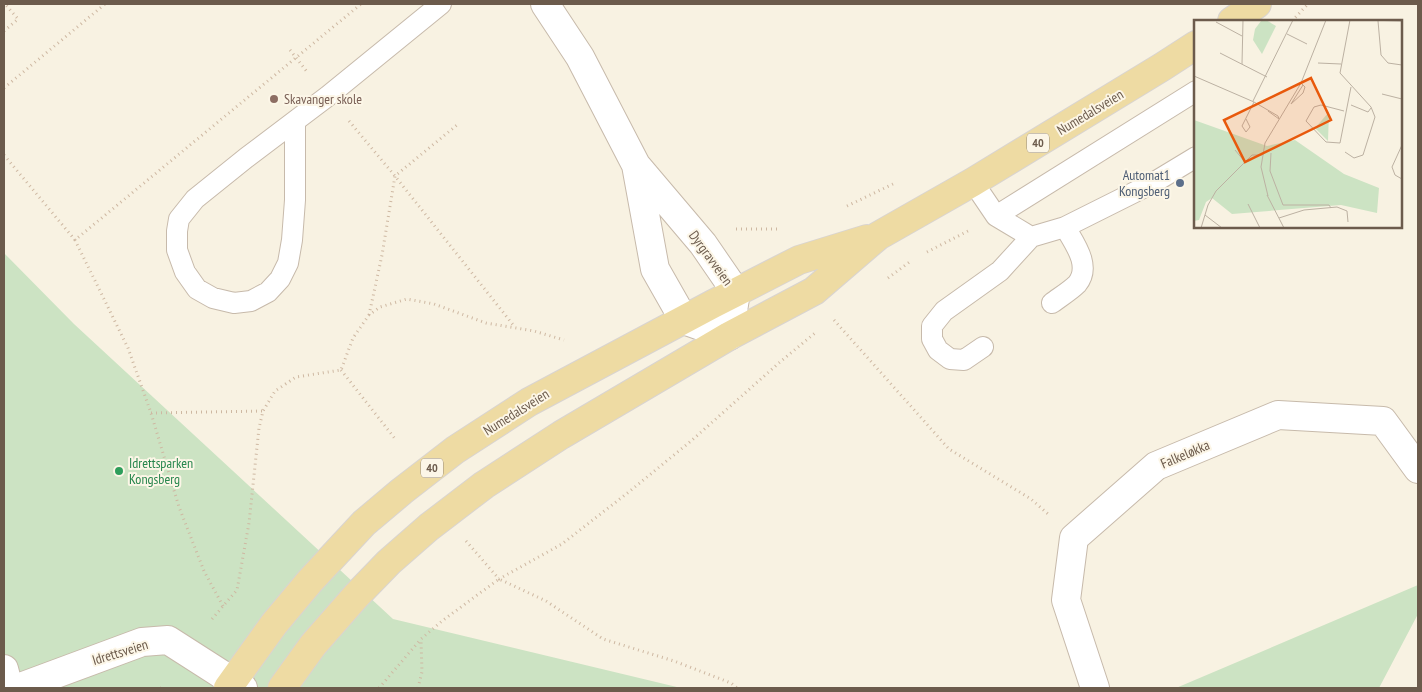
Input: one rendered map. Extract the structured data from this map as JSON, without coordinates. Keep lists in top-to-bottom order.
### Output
{
  "streets": {
    "main road": ["Numedalsveien", "40"],
    "street": ["Dyrgravveien", "Falkeløkka", "Idrettsveien"]
  },
  "crossings": [
    ["Numedalsveien", "Dyrgravveien"],
    ["Numedalsveien", "Idrettsveien"]
  ],
  "places": ["Skavanger skole", "Automat1 Kongsberg", "Idrettsparken Kongsberg"]
}
